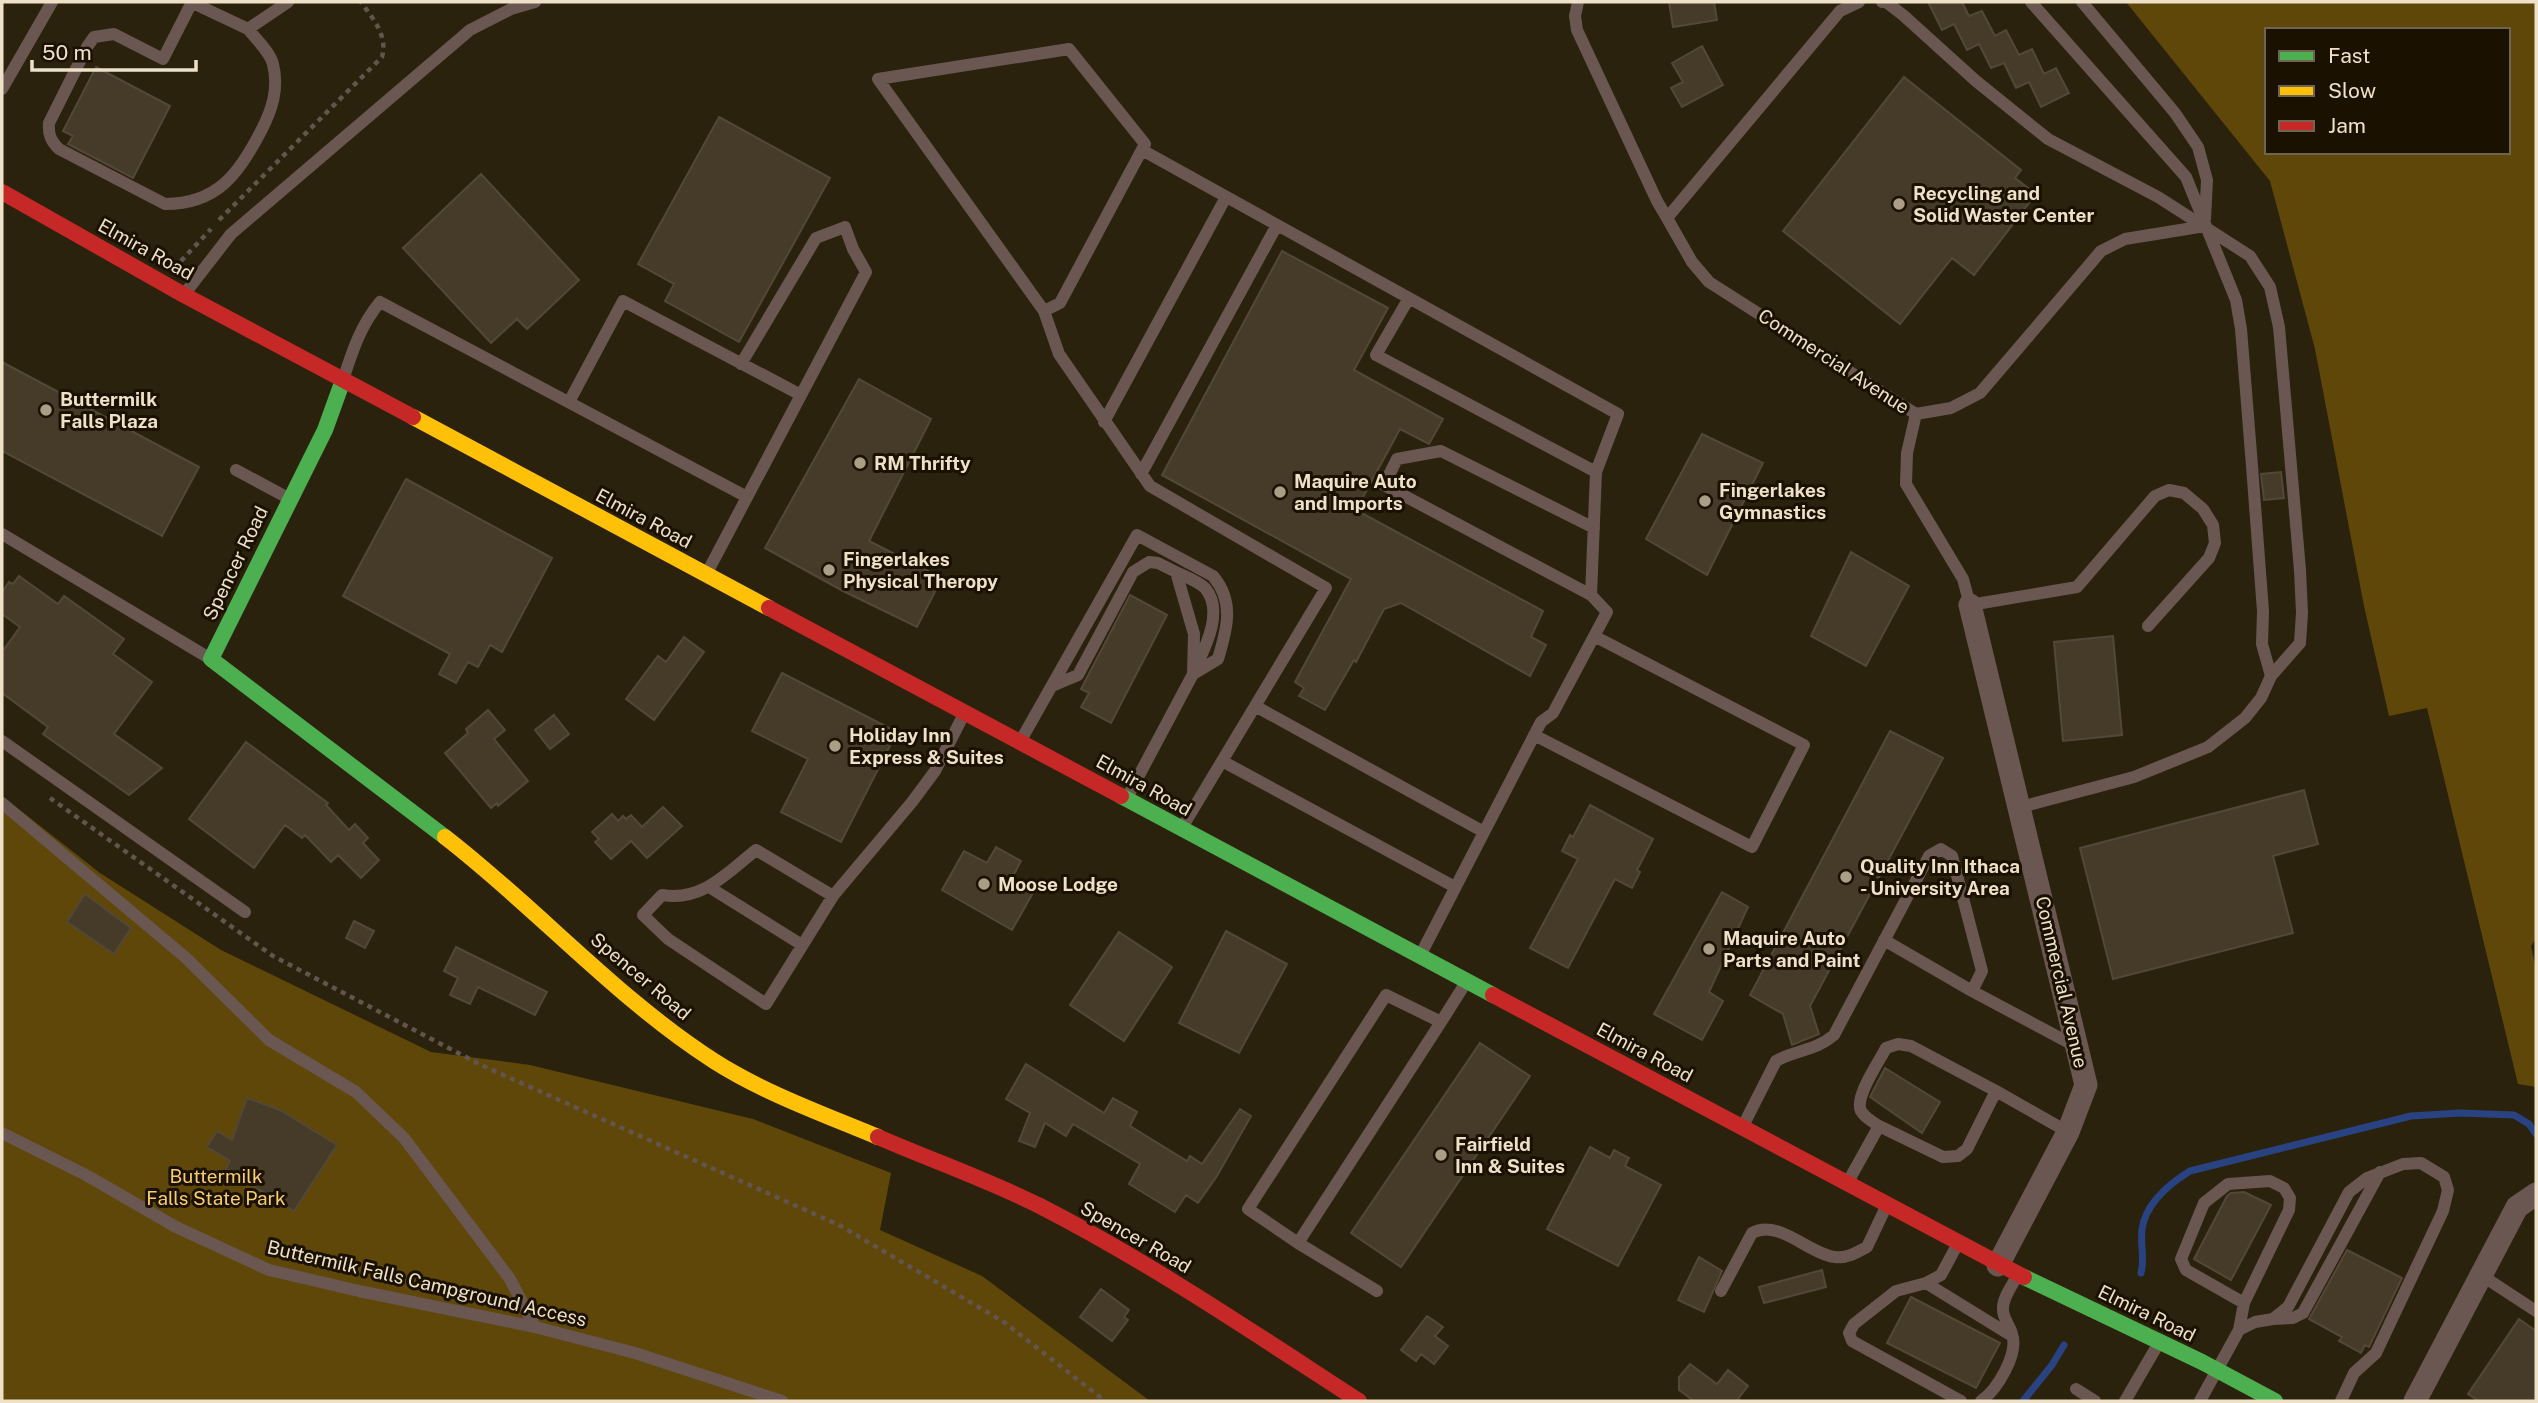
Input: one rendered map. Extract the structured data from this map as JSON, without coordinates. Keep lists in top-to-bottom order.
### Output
{
  "streets": {
    "main road": ["Elmira Road", "Spencer Road"],
    "street": ["Commercial Avenue"],
    "lane": ["Buttermilk Falls Campground Access"]
  },
  "crossings": [
    ["Elmira Road", "Commercial Avenue"],
    ["Elmira Road", "Spencer Road"]
  ],
  "parks": ["Buttermilk Falls State Park"],
  "places": [
    "Recycling and Solid Waster Center",
    "Buttermilk Falls Plaza",
    "RM Thrifty",
    "Maquire Auto and Imports",
    "Fingerlakes Gymnastics",
    "Fingerlakes Physical Theropy",
    "Holiday Inn Express & Suites",
    "Quality Inn Ithaca - University Area",
    "Moose Lodge",
    "Maquire Auto Parts and Paint",
    "Fairfield Inn & Suites"
  ],
  "legend": ["Fast", "Slow", "Jam"],
  "scale_bar": "50 m"
}
